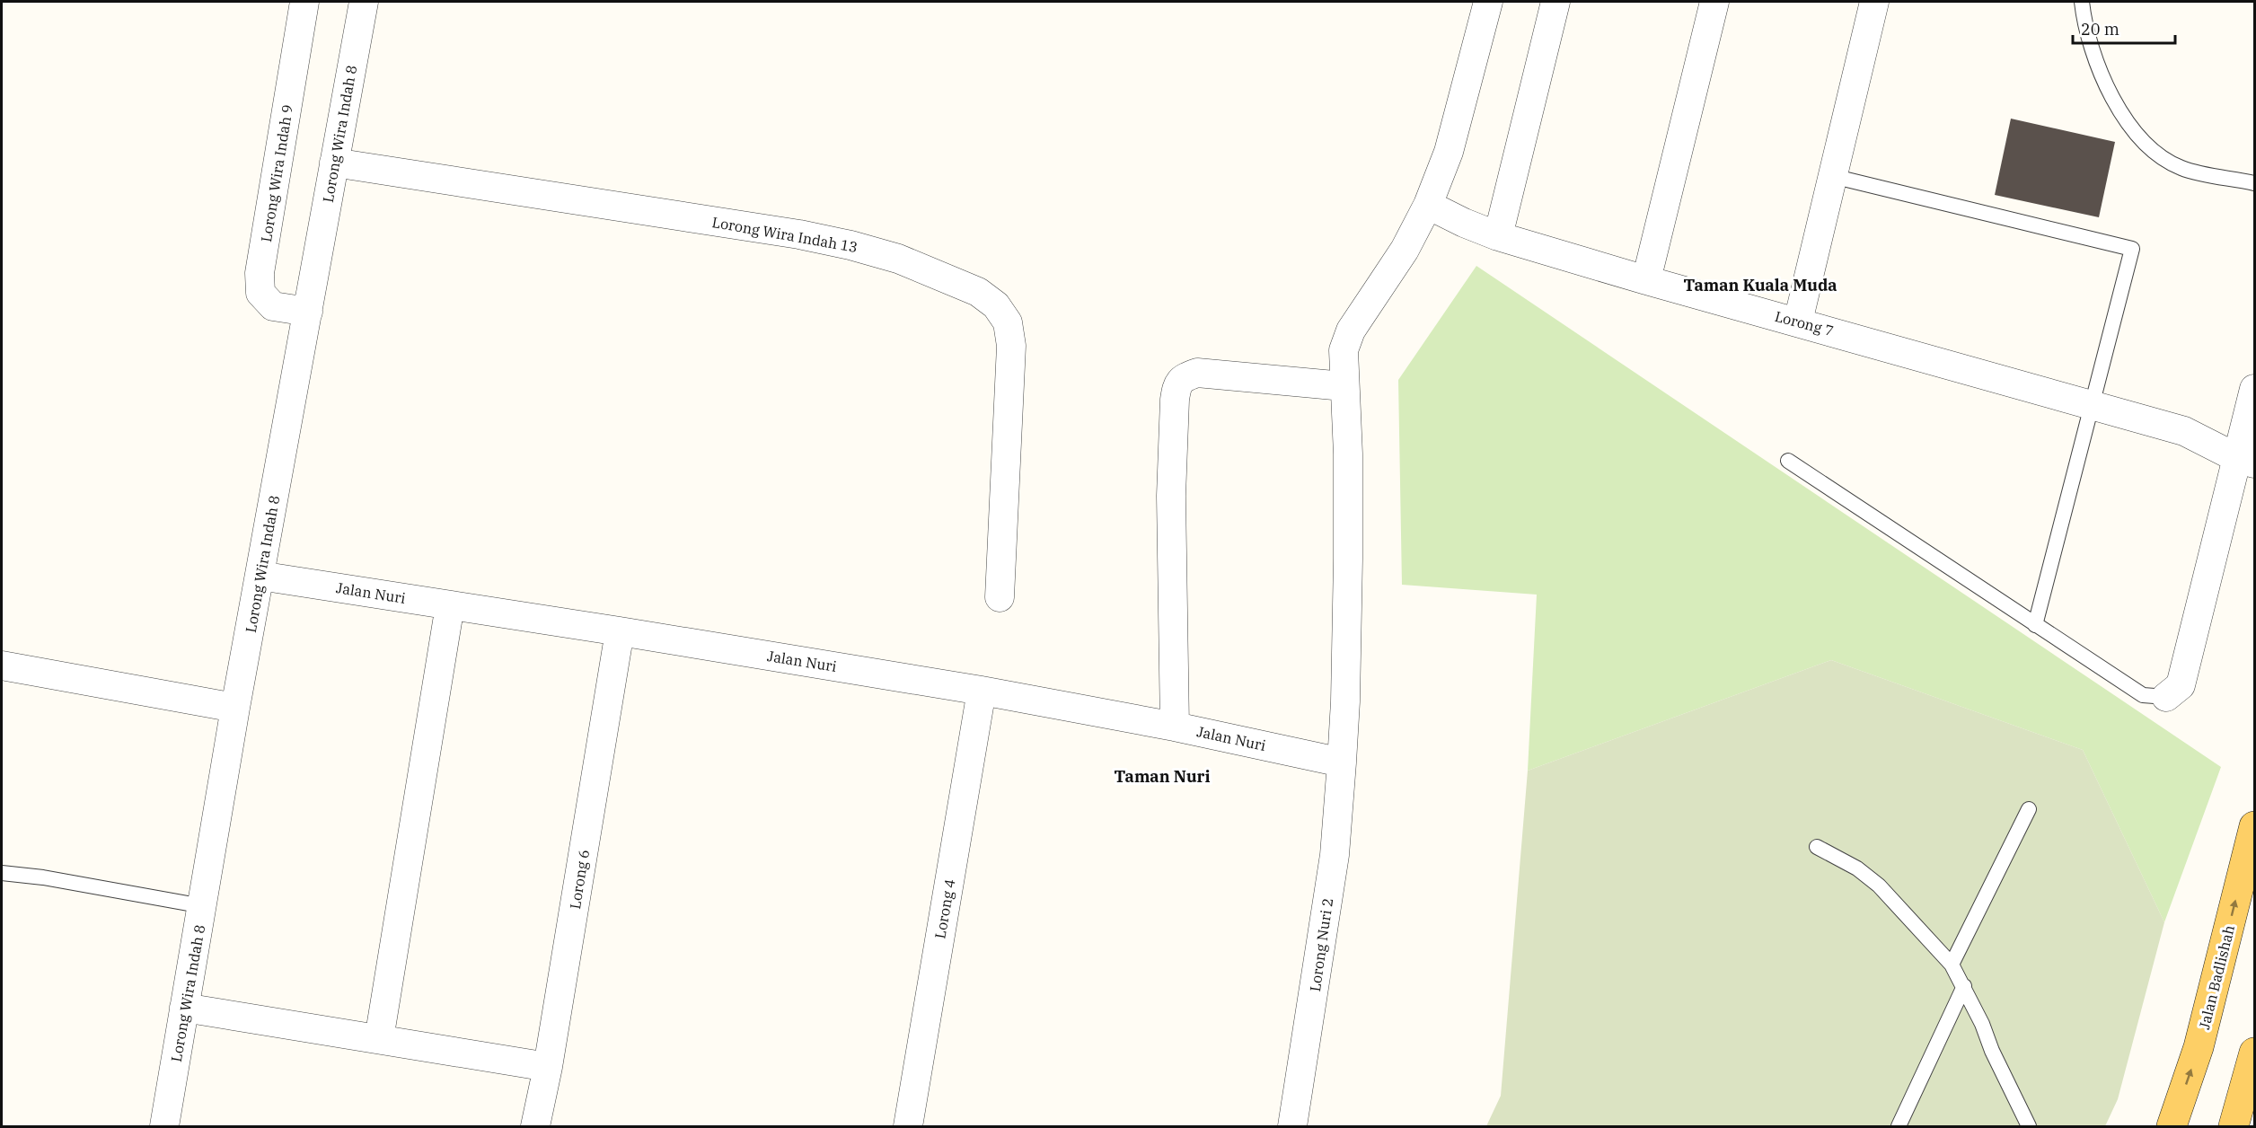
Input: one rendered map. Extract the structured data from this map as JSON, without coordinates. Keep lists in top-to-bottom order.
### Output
{
  "streets": {
    "main road": ["Jalan Badlishah"],
    "street": [
      "Lorong Wira Indah 8",
      "Lorong Wira Indah 9",
      "Lorong Wira Indah 13",
      "Lorong 7",
      "Jalan Nuri",
      "Lorong 6",
      "Lorong 4",
      "Lorong Nuri 2"
    ]
  },
  "crossings": [
    ["Lorong Wira Indah 8", "Lorong Wira Indah 9"],
    ["Lorong Wira Indah 8", "Lorong Wira Indah 13"],
    ["Lorong Wira Indah 8", "Jalan Nuri"],
    ["Lorong 7", "Lorong Nuri 2"],
    ["Jalan Nuri", "Lorong 6"],
    ["Jalan Nuri", "Lorong 4"],
    ["Jalan Nuri", "Lorong Nuri 2"]
  ],
  "one_way": ["Jalan Badlishah"],
  "districts": ["Taman Kuala Muda", "Taman Nuri"],
  "scale_bar": "20 m"
}
